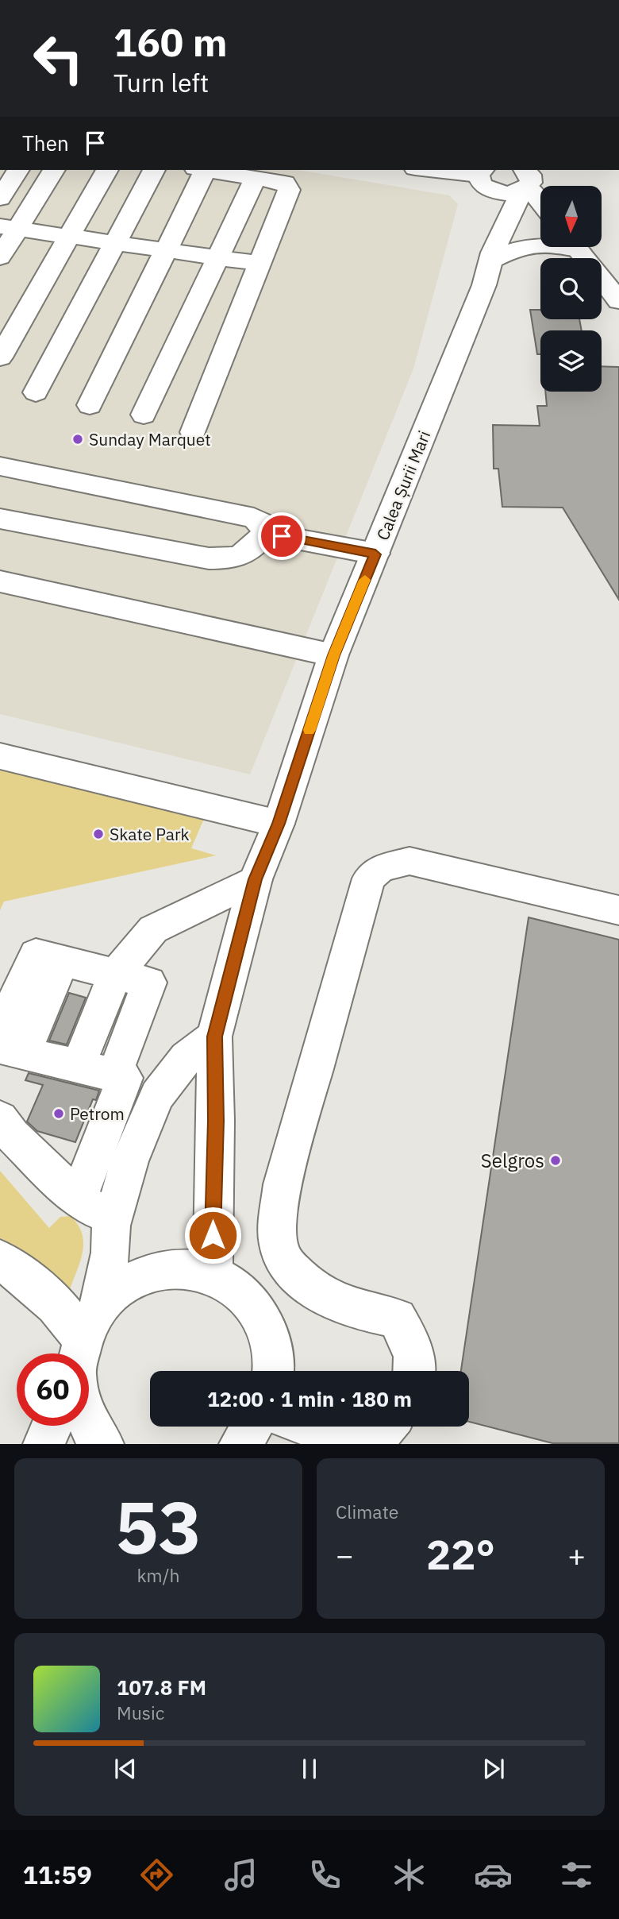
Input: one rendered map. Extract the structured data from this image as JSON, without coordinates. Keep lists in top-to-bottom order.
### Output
{
  "streets": {
    "main road": ["Calea Șurii Mari"]
  },
  "places": [
    "Sunday Marquet",
    "Skate Park",
    "Petrom",
    "Selgros"
  ],
  "north": "bottom",
  "page": {
    "turn": ["160 m", "Turn left"],
    "then": "Then",
    "limit": "60",
    "trip": "12:00 · 1 min · 180 m",
    "tile": [
      ["53", "km/h"],
      "Climate"
    ],
    "heat": ["−", "22°", "+"],
    "song": ["107.8 FM", "Music"],
    "tabs": "11:59"
  }
}
